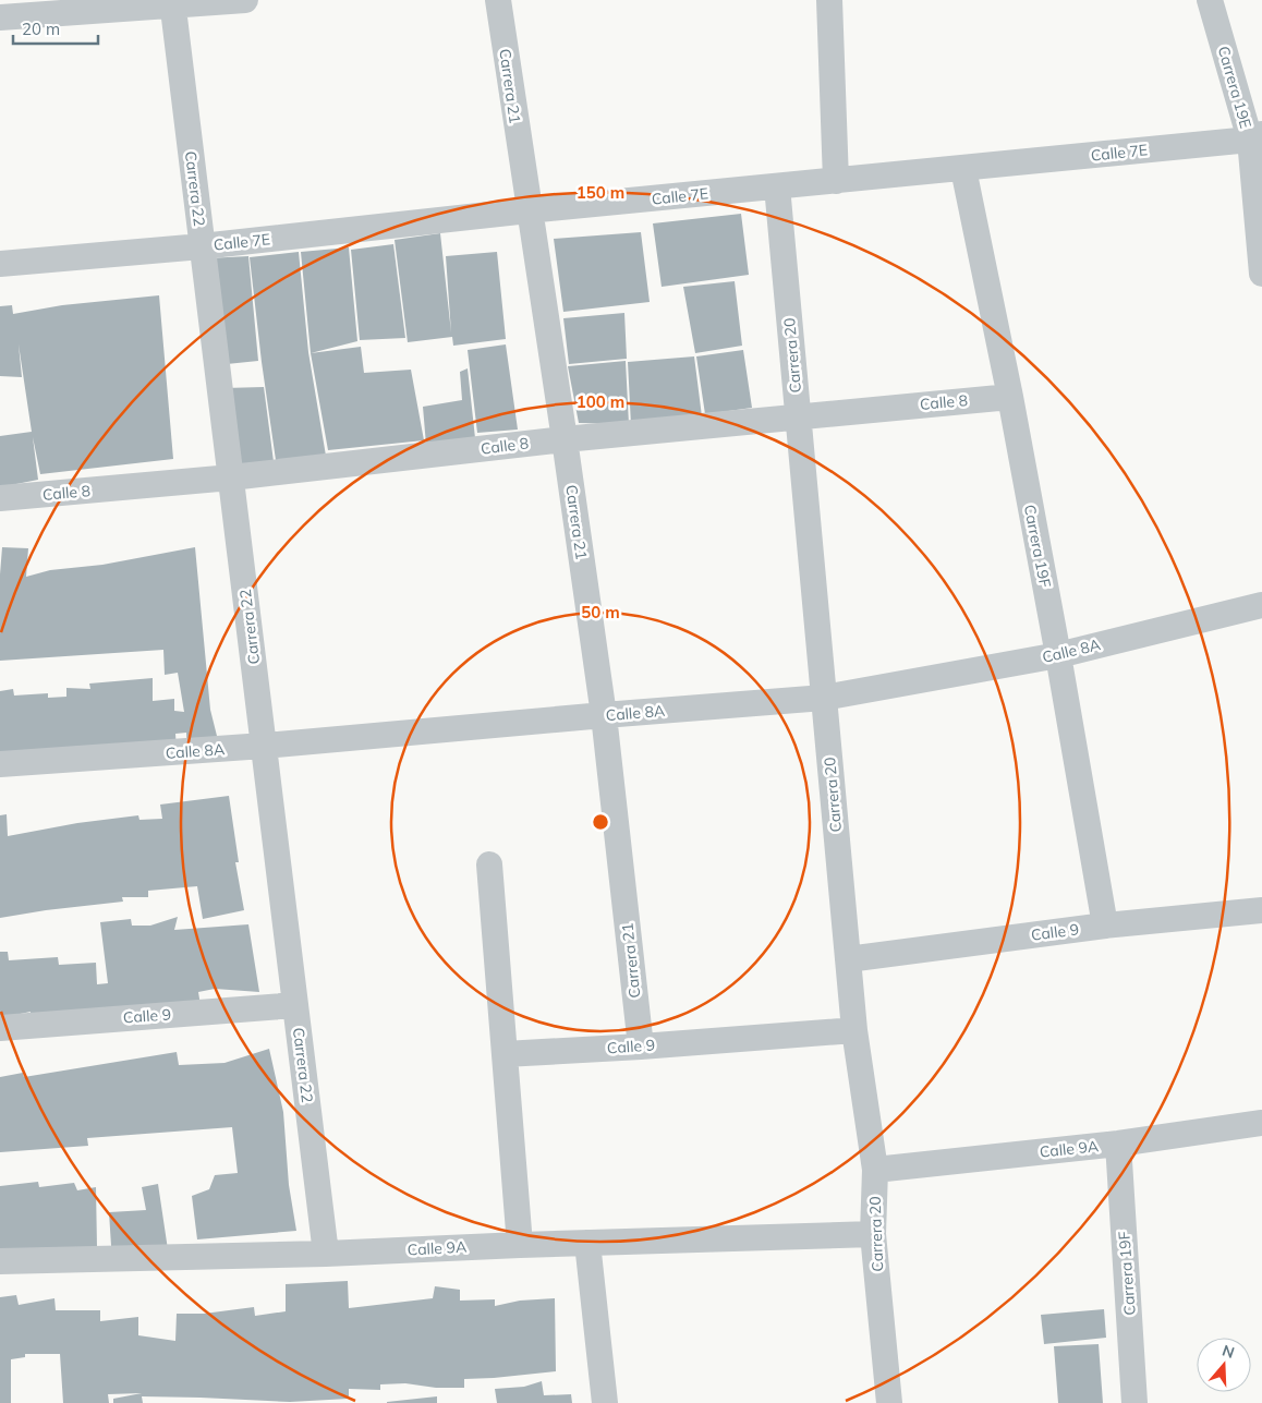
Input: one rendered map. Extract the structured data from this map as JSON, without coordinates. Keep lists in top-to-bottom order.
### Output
{
  "streets": {
    "street": [
      "Carrera 21",
      "Carrera 19E",
      "Calle 7E",
      "Carrera 22",
      "Carrera 20",
      "Calle 8",
      "Carrera 19F",
      "Calle 8A",
      "Calle 9",
      "Calle 9A"
    ]
  },
  "crossings": [
    ["Carrera 21", "Calle 7E"],
    ["Carrera 21", "Calle 8"],
    ["Carrera 21", "Calle 8A"],
    ["Carrera 21", "Calle 9"],
    ["Carrera 19E", "Calle 7E"],
    ["Calle 7E", "Carrera 22"],
    ["Calle 7E", "Carrera 20"],
    ["Calle 7E", "Carrera 19F"],
    ["Carrera 22", "Calle 8"],
    ["Carrera 22", "Calle 8A"],
    ["Carrera 22", "Calle 9"],
    ["Carrera 22", "Calle 9A"],
    ["Carrera 20", "Calle 8"],
    ["Carrera 20", "Calle 8A"],
    ["Carrera 20", "Calle 9"],
    ["Carrera 20", "Calle 9A"],
    ["Calle 8", "Carrera 19F"],
    ["Carrera 19F", "Calle 8A"],
    ["Carrera 19F", "Calle 9"],
    ["Carrera 19F", "Calle 9A"]
  ],
  "scale_bar": "20 m",
  "north": "top",
  "rings": ["150 m", "100 m", "50 m"]
}
